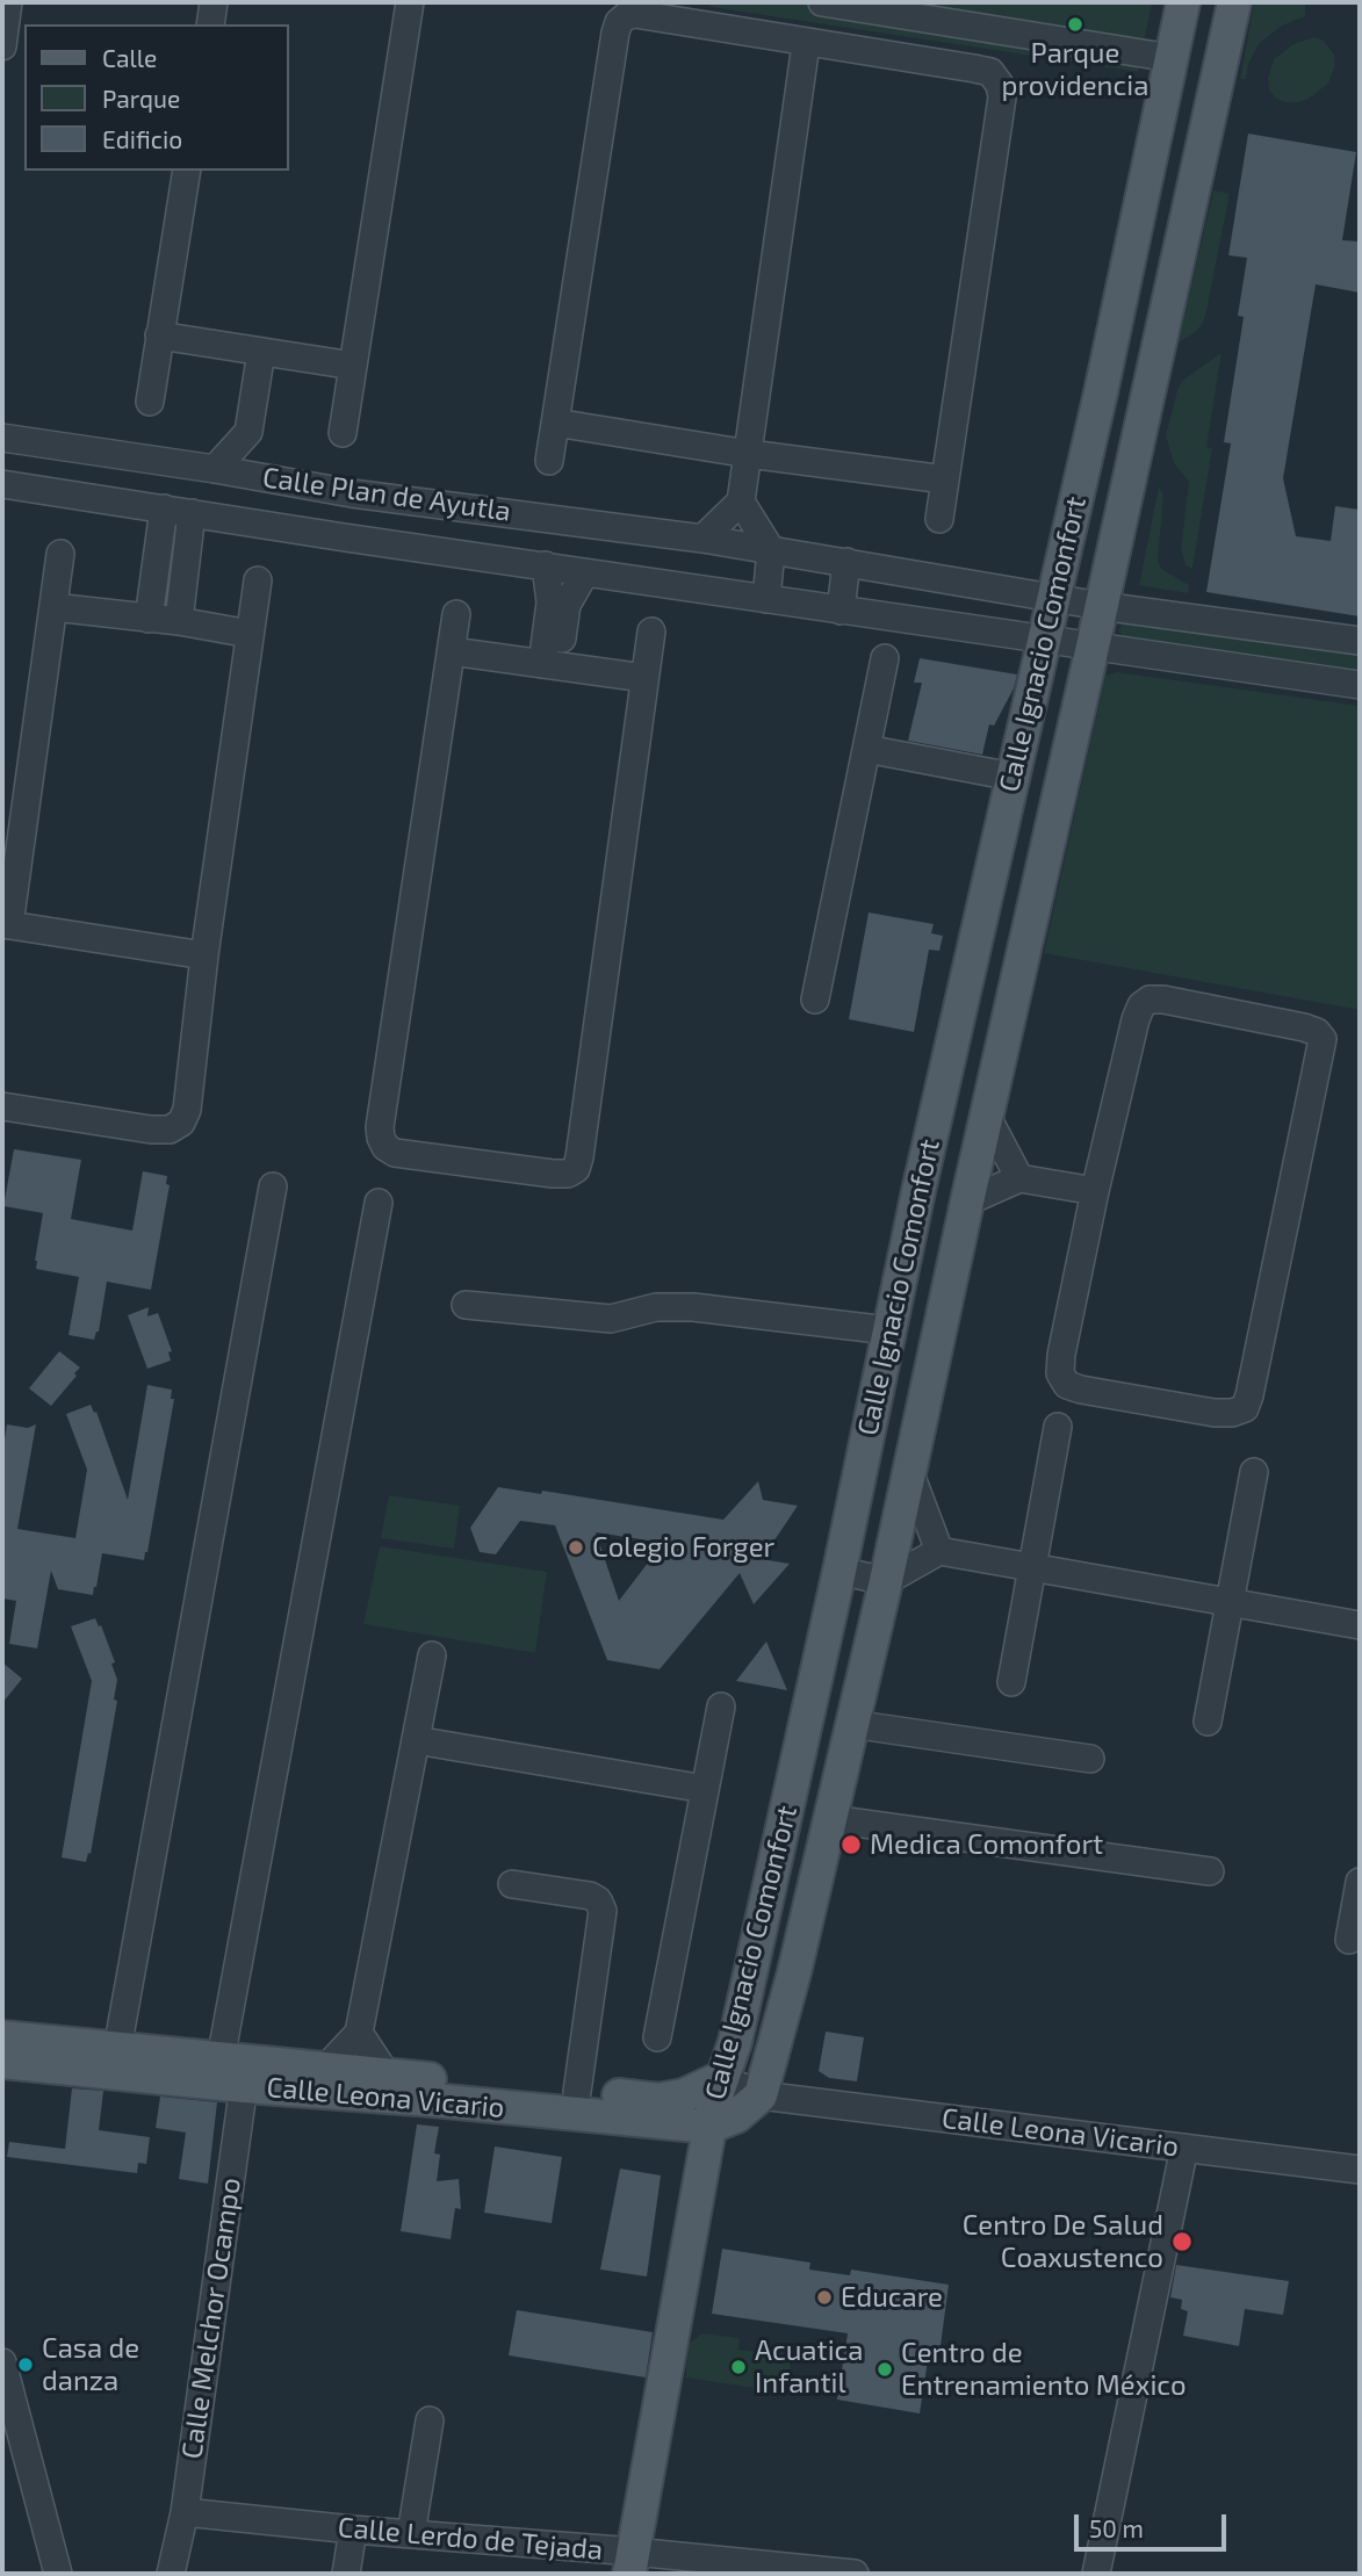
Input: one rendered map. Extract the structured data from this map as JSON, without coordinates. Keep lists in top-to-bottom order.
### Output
{
  "streets": {
    "main road": ["Calle Ignacio Comonfort", "Calle Leona Vicario"],
    "street": ["Calle Plan de Ayutla", "Calle Melchor Ocampo", "Calle Lerdo de Tejada"]
  },
  "crossings": [
    ["Calle Plan de Ayutla", "Calle Ignacio Comonfort"],
    ["Calle Ignacio Comonfort", "Calle Leona Vicario"],
    ["Calle Ignacio Comonfort", "Calle Lerdo de Tejada"],
    ["Calle Leona Vicario", "Calle Melchor Ocampo"],
    ["Calle Melchor Ocampo", "Calle Lerdo de Tejada"]
  ],
  "places": [
    "Parque providencia",
    "Colegio Forger",
    "Medica Comonfort",
    "Centro De Salud Coaxustenco",
    "Educare",
    "Casa de danza",
    "Acuatica Infantil",
    "Centro de Entrenamiento México"
  ],
  "legend": ["Calle", "Parque", "Edificio"],
  "scale_bar": "50 m"
}
